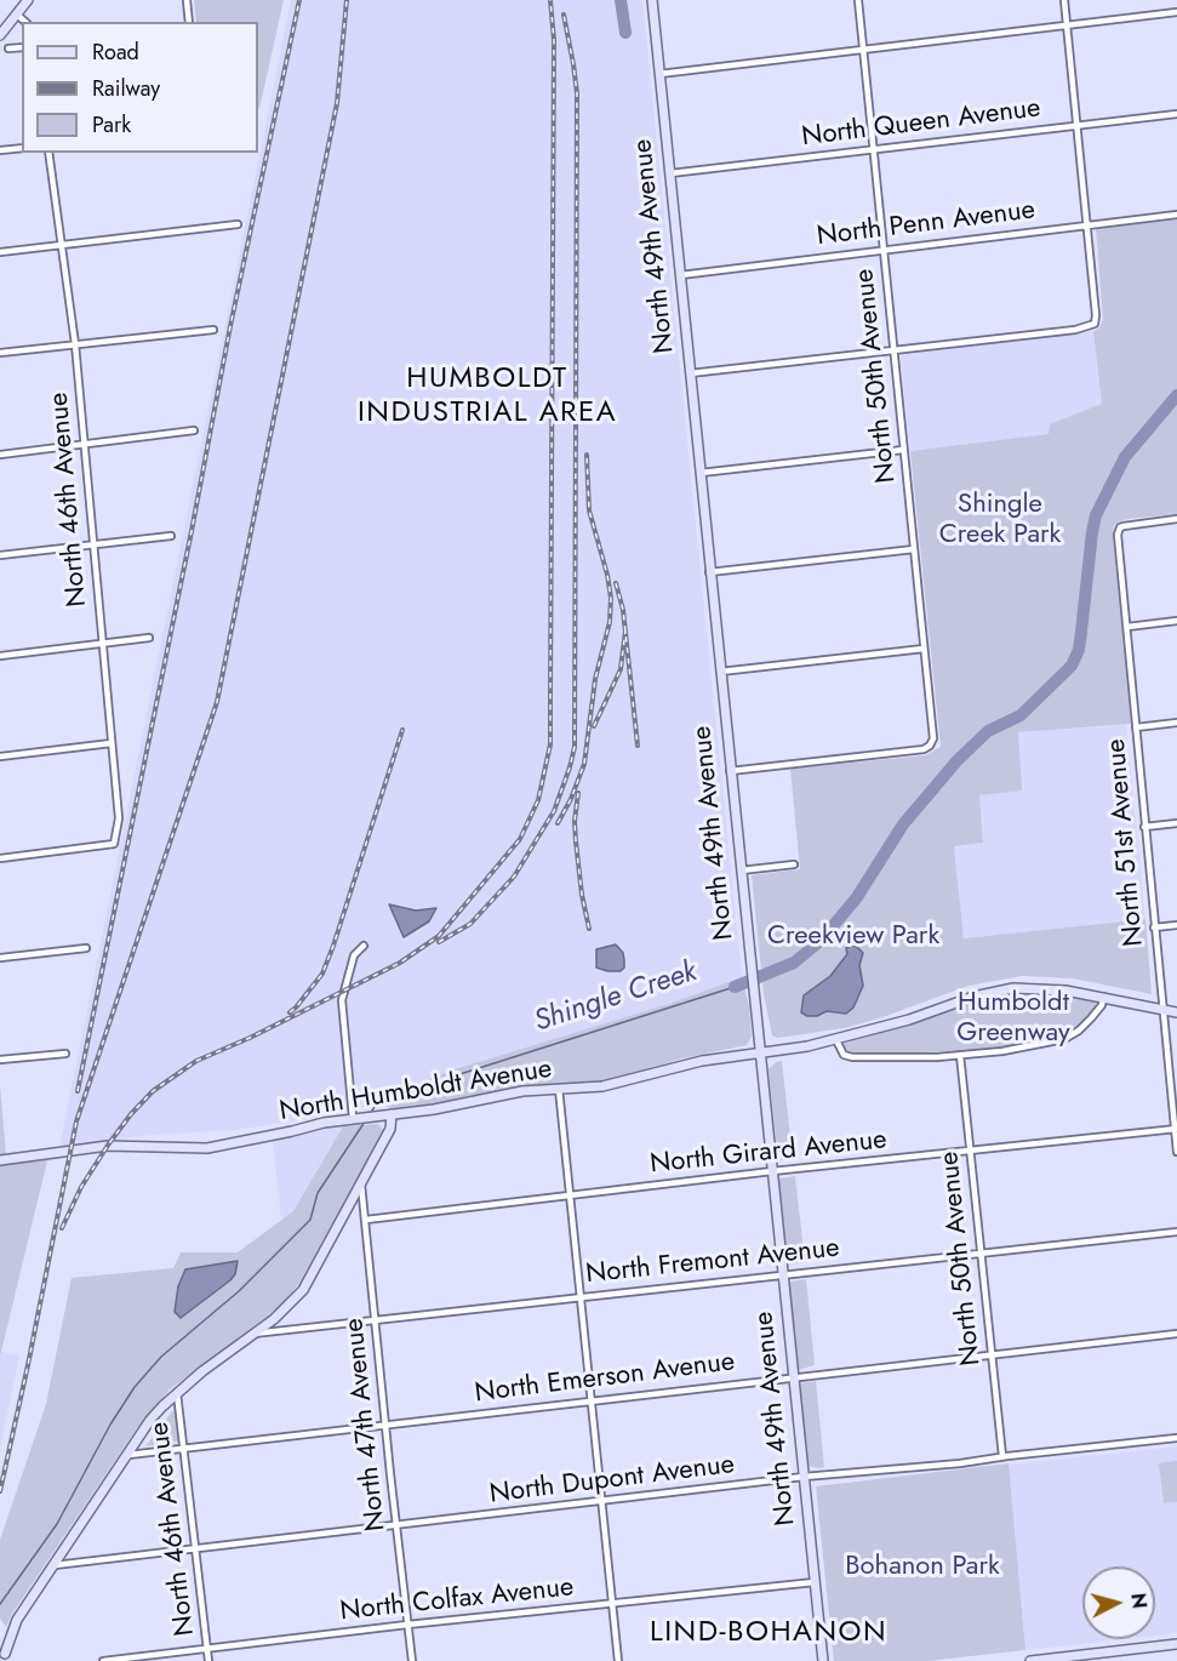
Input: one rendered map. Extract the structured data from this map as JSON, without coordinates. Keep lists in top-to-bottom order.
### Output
{
  "streets": {
    "street": [
      "North Queen Avenue",
      "North Penn Avenue",
      "North 49th Avenue",
      "North 50th Avenue",
      "North 46th Avenue",
      "North 51st Avenue",
      "North Humboldt Avenue",
      "North Girard Avenue",
      "North Fremont Avenue",
      "North Emerson Avenue",
      "North 47th Avenue",
      "North Dupont Avenue",
      "North Colfax Avenue"
    ]
  },
  "crossings": [
    ["North Queen Avenue", "North 49th Avenue"],
    ["North Queen Avenue", "North 50th Avenue"],
    ["North Penn Avenue", "North 49th Avenue"],
    ["North Penn Avenue", "North 50th Avenue"],
    ["North 49th Avenue", "North 50th Avenue"],
    ["North 49th Avenue", "North Humboldt Avenue"],
    ["North 49th Avenue", "North Girard Avenue"],
    ["North 49th Avenue", "North Fremont Avenue"],
    ["North 49th Avenue", "North Emerson Avenue"],
    ["North 49th Avenue", "North Dupont Avenue"],
    ["North 49th Avenue", "North Colfax Avenue"],
    ["North 50th Avenue", "North Girard Avenue"],
    ["North 50th Avenue", "North Fremont Avenue"],
    ["North 50th Avenue", "North Emerson Avenue"],
    ["North 50th Avenue", "North Dupont Avenue"],
    ["North 46th Avenue", "North Emerson Avenue"],
    ["North 46th Avenue", "North Dupont Avenue"],
    ["North 46th Avenue", "North Colfax Avenue"],
    ["North 51st Avenue", "North Humboldt Avenue"],
    ["North 51st Avenue", "North Girard Avenue"],
    ["North Girard Avenue", "North 47th Avenue"],
    ["North Fremont Avenue", "North 47th Avenue"],
    ["North Emerson Avenue", "North 47th Avenue"],
    ["North 47th Avenue", "North Dupont Avenue"],
    ["North 47th Avenue", "North Colfax Avenue"]
  ],
  "districts": ["HUMBOLDT INDUSTRIAL AREA", "LIND-BOHANON"],
  "water": ["Shingle Creek"],
  "parks": [
    "Shingle Creek Park",
    "Creekview Park",
    "Humboldt Greenway",
    "Bohanon Park"
  ],
  "legend": ["Road", "Railway", "Park"],
  "north": "right"
}
